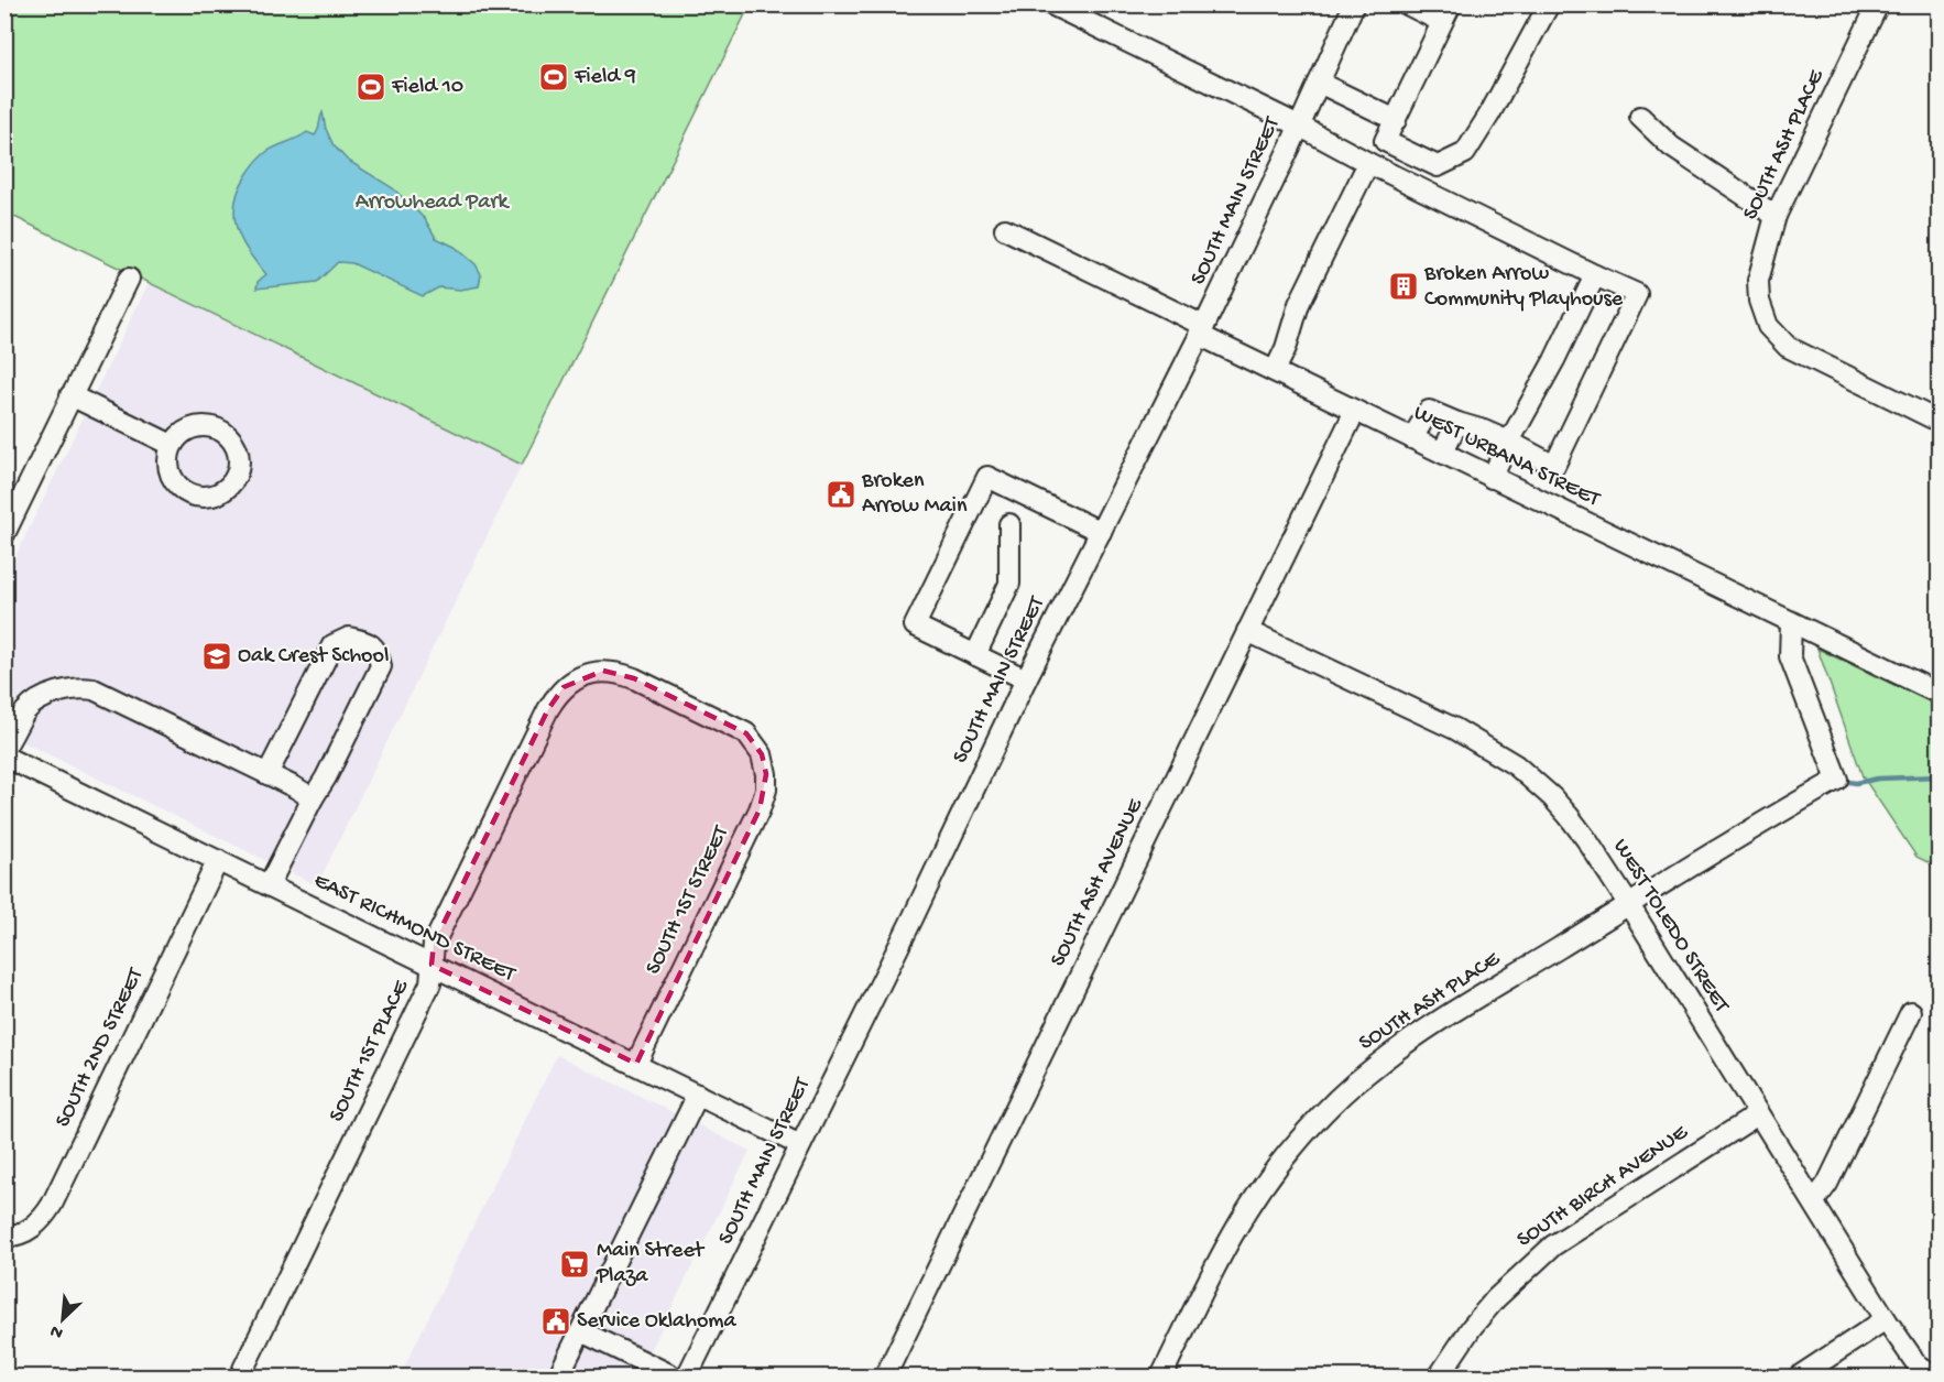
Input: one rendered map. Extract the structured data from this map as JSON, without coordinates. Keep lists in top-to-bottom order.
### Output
{
  "streets": {
    "street": [
      "SOUTH ASH PLACE",
      "SOUTH MAIN STREET",
      "WEST URBANA STREET",
      "SOUTH ASH AVENUE",
      "SOUTH 1ST STREET",
      "WEST TOLEDO STREET",
      "EAST RICHMOND STREET",
      "SOUTH 2ND STREET",
      "SOUTH 1ST PLACE",
      "SOUTH BIRCH AVENUE"
    ]
  },
  "crossings": [
    ["SOUTH ASH PLACE", "WEST URBANA STREET"],
    ["SOUTH ASH PLACE", "WEST TOLEDO STREET"],
    ["SOUTH MAIN STREET", "WEST URBANA STREET"],
    ["SOUTH MAIN STREET", "EAST RICHMOND STREET"],
    ["WEST URBANA STREET", "SOUTH ASH AVENUE"],
    ["SOUTH ASH AVENUE", "WEST TOLEDO STREET"],
    ["SOUTH 1ST STREET", "EAST RICHMOND STREET"],
    ["SOUTH 1ST STREET", "SOUTH 1ST PLACE"],
    ["WEST TOLEDO STREET", "SOUTH BIRCH AVENUE"],
    ["EAST RICHMOND STREET", "SOUTH 2ND STREET"],
    ["EAST RICHMOND STREET", "SOUTH 1ST PLACE"]
  ],
  "parks": ["Arrowhead Park"],
  "places": {
    "sports": ["Field 9", "Field 10"],
    "building": ["Broken Arrow Community Playhouse"],
    "public building": ["Broken Arrow Main", "Service Oklahoma"],
    "school or university": ["Oak Crest School"],
    "supermarket": ["Main Street Plaza"]
  },
  "north": "bottom left"
}
